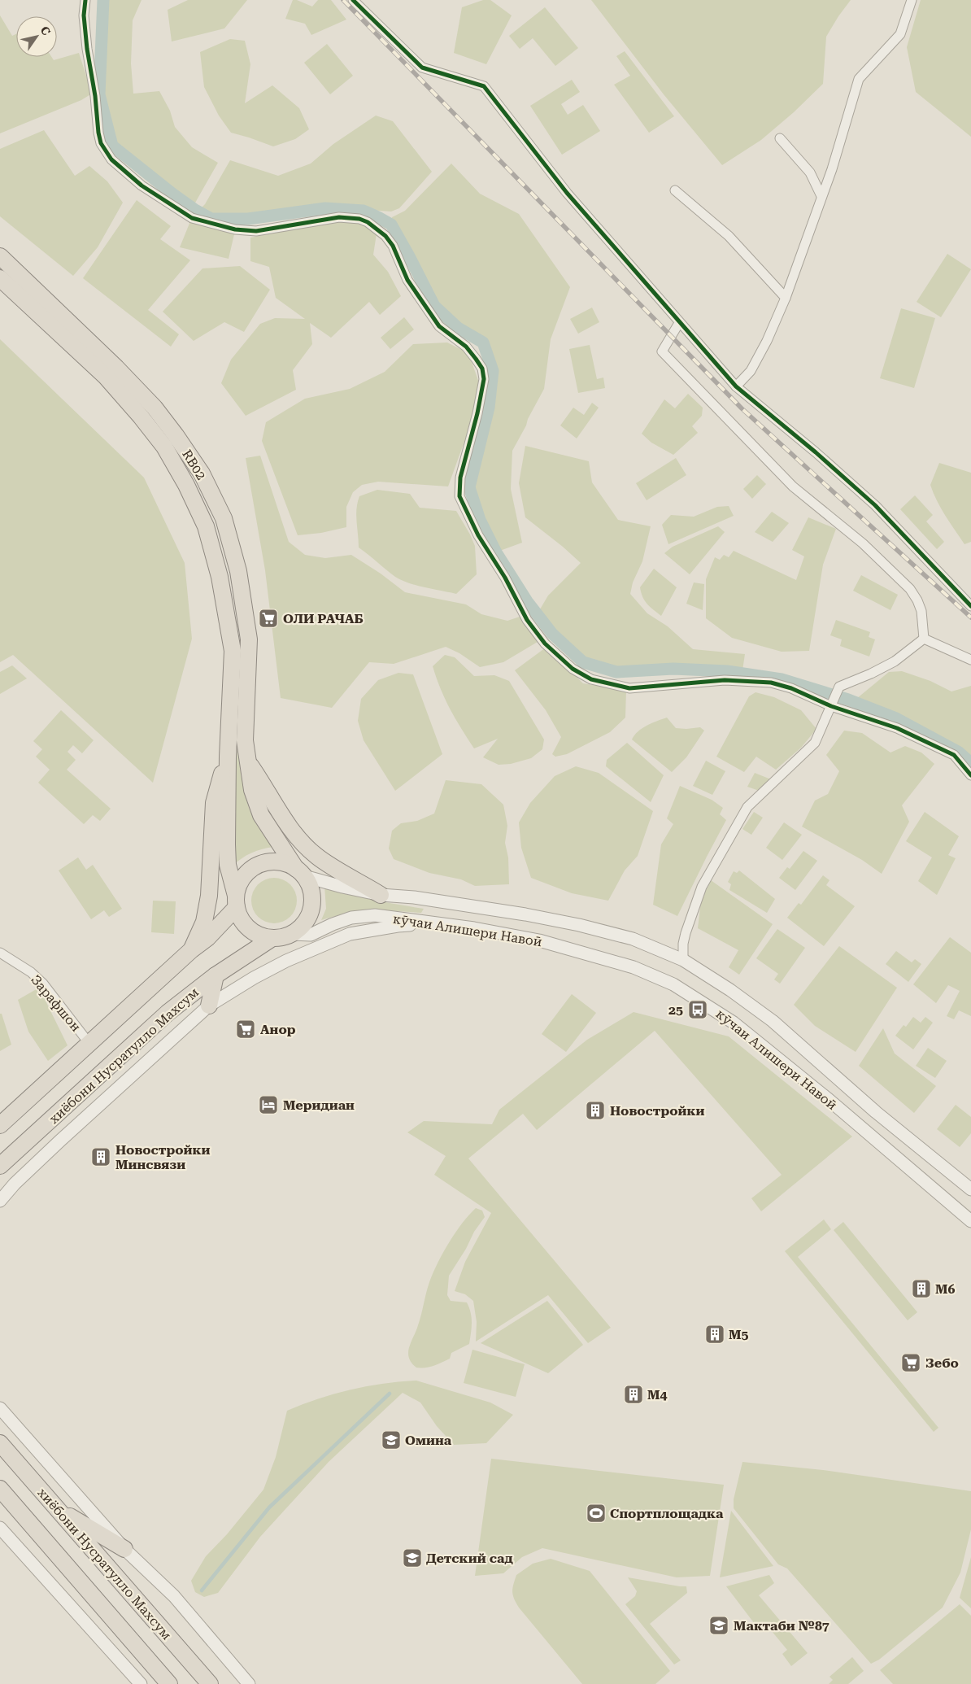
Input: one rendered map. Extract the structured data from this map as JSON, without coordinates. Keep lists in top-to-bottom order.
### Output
{
  "streets": {
    "highway": ["RB02", "хиёбони Нусратулло Махсум"],
    "street": ["кӯчаи Алишери Навоӣ", "Зарафшон"]
  },
  "crossings": [
    ["RB02", "кӯчаи Алишери Навоӣ"],
    ["RB02", "хиёбони Нусратулло Махсум"],
    ["кӯчаи Алишери Навоӣ", "хиёбони Нусратулло Махсум"]
  ],
  "places": {
    "supermarket": ["ОЛИ РАЧАБ", "Анор", "Зебо"],
    "bus stop": ["25"],
    "hotel": ["Меридиан"],
    "building": [
      "Новостройки",
      "Новостройки Минсвязи",
      "М6",
      "М5",
      "М4"
    ],
    "school or university": ["Омина", "Детский сад", "Мактаби №87"],
    "sports": ["Спортплощадка"]
  },
  "north": "top right"
}
